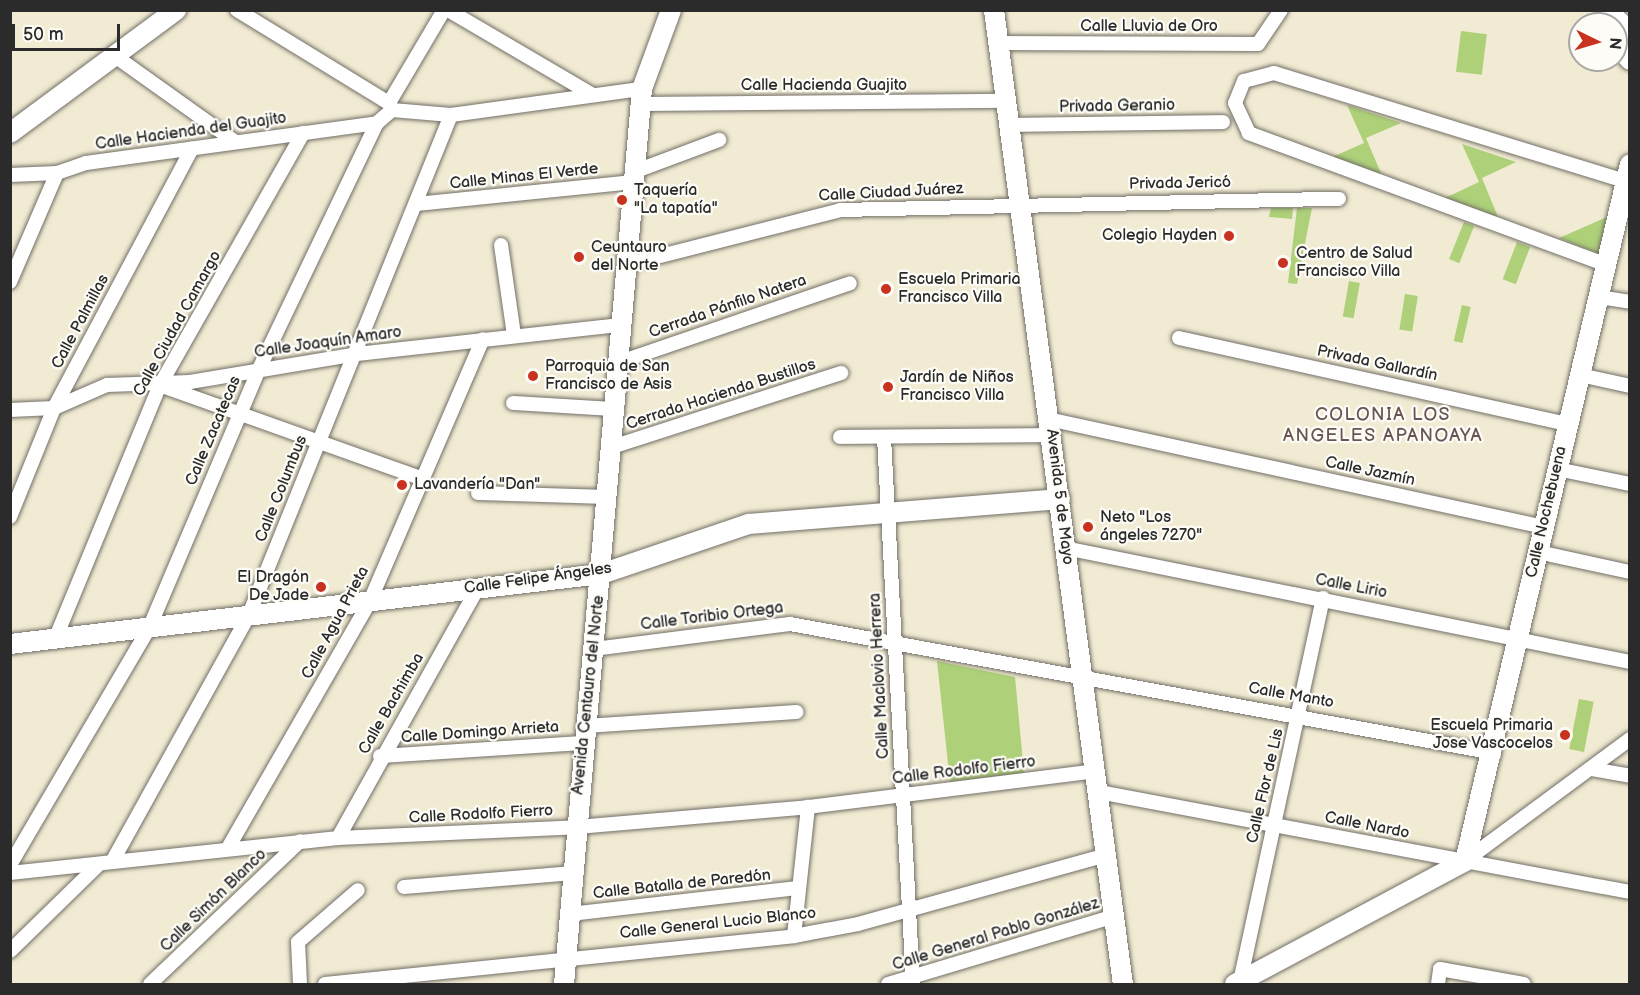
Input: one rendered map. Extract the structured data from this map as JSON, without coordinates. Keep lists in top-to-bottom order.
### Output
{
  "streets": {
    "street": [
      "Calle Lluvia de Oro",
      "Calle Hacienda Guajito",
      "Privada Geranio",
      "Calle Hacienda del Guajito",
      "Calle Minas El Verde",
      "Privada Jericó",
      "Calle Ciudad Juárez",
      "Cerrada Pánfilo Natera",
      "Calle Palmillas",
      "Calle Ciudad Camargo",
      "Calle Joaquín Amaro",
      "Privada Gallardín",
      "Cerrada Hacienda Bustillos",
      "Calle Zacatecas",
      "Calle Jazmín",
      "Calle Columbus",
      "Avenida 5 de Mayo",
      "Calle Nochebuena",
      "Calle Felipe Ángeles",
      "Calle Lirio",
      "Calle Toribio Ortega",
      "Calle Agua Prieta",
      "Calle Maclovio Herrera",
      "Avenida Centauro del Norte",
      "Calle Manto",
      "Calle Bachimba",
      "Calle Domingo Arrieta",
      "Calle Rodolfo Fierro",
      "Calle Flor de Lis",
      "Calle Nardo",
      "Calle Batalla de Paredón",
      "Calle Simón Blanco",
      "Calle General Lucio Blanco",
      "Calle General Pablo González"
    ]
  },
  "crossings": [
    ["Calle Lluvia de Oro", "Avenida 5 de Mayo"],
    ["Calle Hacienda Guajito", "Avenida 5 de Mayo"],
    ["Calle Hacienda Guajito", "Avenida Centauro del Norte"],
    ["Privada Geranio", "Avenida 5 de Mayo"],
    ["Calle Hacienda del Guajito", "Calle Palmillas"],
    ["Calle Hacienda del Guajito", "Calle Ciudad Camargo"],
    ["Calle Hacienda del Guajito", "Calle Zacatecas"],
    ["Calle Minas El Verde", "Calle Columbus"],
    ["Calle Minas El Verde", "Avenida Centauro del Norte"],
    ["Privada Jericó", "Calle Ciudad Juárez"],
    ["Privada Jericó", "Avenida 5 de Mayo"],
    ["Calle Ciudad Juárez", "Avenida 5 de Mayo"],
    ["Calle Ciudad Juárez", "Avenida Centauro del Norte"],
    ["Cerrada Pánfilo Natera", "Avenida Centauro del Norte"],
    ["Calle Palmillas", "Calle Joaquín Amaro"],
    ["Calle Ciudad Camargo", "Calle Joaquín Amaro"],
    ["Calle Ciudad Camargo", "Calle Felipe Ángeles"],
    ["Calle Joaquín Amaro", "Calle Zacatecas"],
    ["Calle Joaquín Amaro", "Calle Columbus"],
    ["Calle Joaquín Amaro", "Calle Agua Prieta"],
    ["Calle Joaquín Amaro", "Avenida Centauro del Norte"],
    ["Privada Gallardín", "Calle Nochebuena"],
    ["Cerrada Hacienda Bustillos", "Avenida Centauro del Norte"],
    ["Calle Zacatecas", "Calle Felipe Ángeles"],
    ["Calle Jazmín", "Avenida 5 de Mayo"],
    ["Calle Jazmín", "Calle Nochebuena"],
    ["Calle Jazmín", "Calle Maclovio Herrera"],
    ["Calle Columbus", "Calle Felipe Ángeles"],
    ["Calle Columbus", "Calle Rodolfo Fierro"],
    ["Avenida 5 de Mayo", "Calle Felipe Ángeles"],
    ["Avenida 5 de Mayo", "Calle Lirio"],
    ["Avenida 5 de Mayo", "Calle Toribio Ortega"],
    ["Avenida 5 de Mayo", "Calle Manto"],
    ["Avenida 5 de Mayo", "Calle Rodolfo Fierro"],
    ["Avenida 5 de Mayo", "Calle Nardo"],
    ["Avenida 5 de Mayo", "Calle General Lucio Blanco"],
    ["Avenida 5 de Mayo", "Calle General Pablo González"],
    ["Calle Nochebuena", "Calle Lirio"],
    ["Calle Nochebuena", "Calle Manto"],
    ["Calle Nochebuena", "Calle Nardo"],
    ["Calle Felipe Ángeles", "Calle Agua Prieta"],
    ["Calle Felipe Ángeles", "Calle Maclovio Herrera"],
    ["Calle Felipe Ángeles", "Avenida Centauro del Norte"],
    ["Calle Felipe Ángeles", "Calle Bachimba"],
    ["Calle Lirio", "Calle Flor de Lis"],
    ["Calle Toribio Ortega", "Calle Maclovio Herrera"],
    ["Calle Toribio Ortega", "Avenida Centauro del Norte"],
    ["Calle Toribio Ortega", "Calle Manto"],
    ["Calle Agua Prieta", "Calle Rodolfo Fierro"],
    ["Calle Maclovio Herrera", "Calle Rodolfo Fierro"],
    ["Calle Maclovio Herrera", "Calle General Lucio Blanco"],
    ["Calle Maclovio Herrera", "Calle General Pablo González"],
    ["Avenida Centauro del Norte", "Calle Domingo Arrieta"],
    ["Avenida Centauro del Norte", "Calle Rodolfo Fierro"],
    ["Avenida Centauro del Norte", "Calle Batalla de Paredón"],
    ["Avenida Centauro del Norte", "Calle General Lucio Blanco"],
    ["Calle Manto", "Calle Flor de Lis"],
    ["Calle Bachimba", "Calle Domingo Arrieta"],
    ["Calle Bachimba", "Calle Rodolfo Fierro"],
    ["Calle Rodolfo Fierro", "Calle Simón Blanco"],
    ["Calle Flor de Lis", "Calle Nardo"]
  ],
  "districts": ["COLONIA LOS ANGELES APANOAYA"],
  "places": [
    "Taquería \"La tapatía\"",
    "Colegio Hayden",
    "Ceuntauro del Norte",
    "Centro de Salud Francisco Villa",
    "Escuela Primaria Francisco Villa",
    "Parroquia de San Francisco de Asis",
    "Jardín de Niños Francisco Villa",
    "Lavandería \"Dan\"",
    "Neto \"Los ángeles 7270\"",
    "El Dragón De Jade",
    "Escuela Primaria Jose Vascocelos"
  ],
  "scale_bar": "50 m",
  "north": "right"
}
